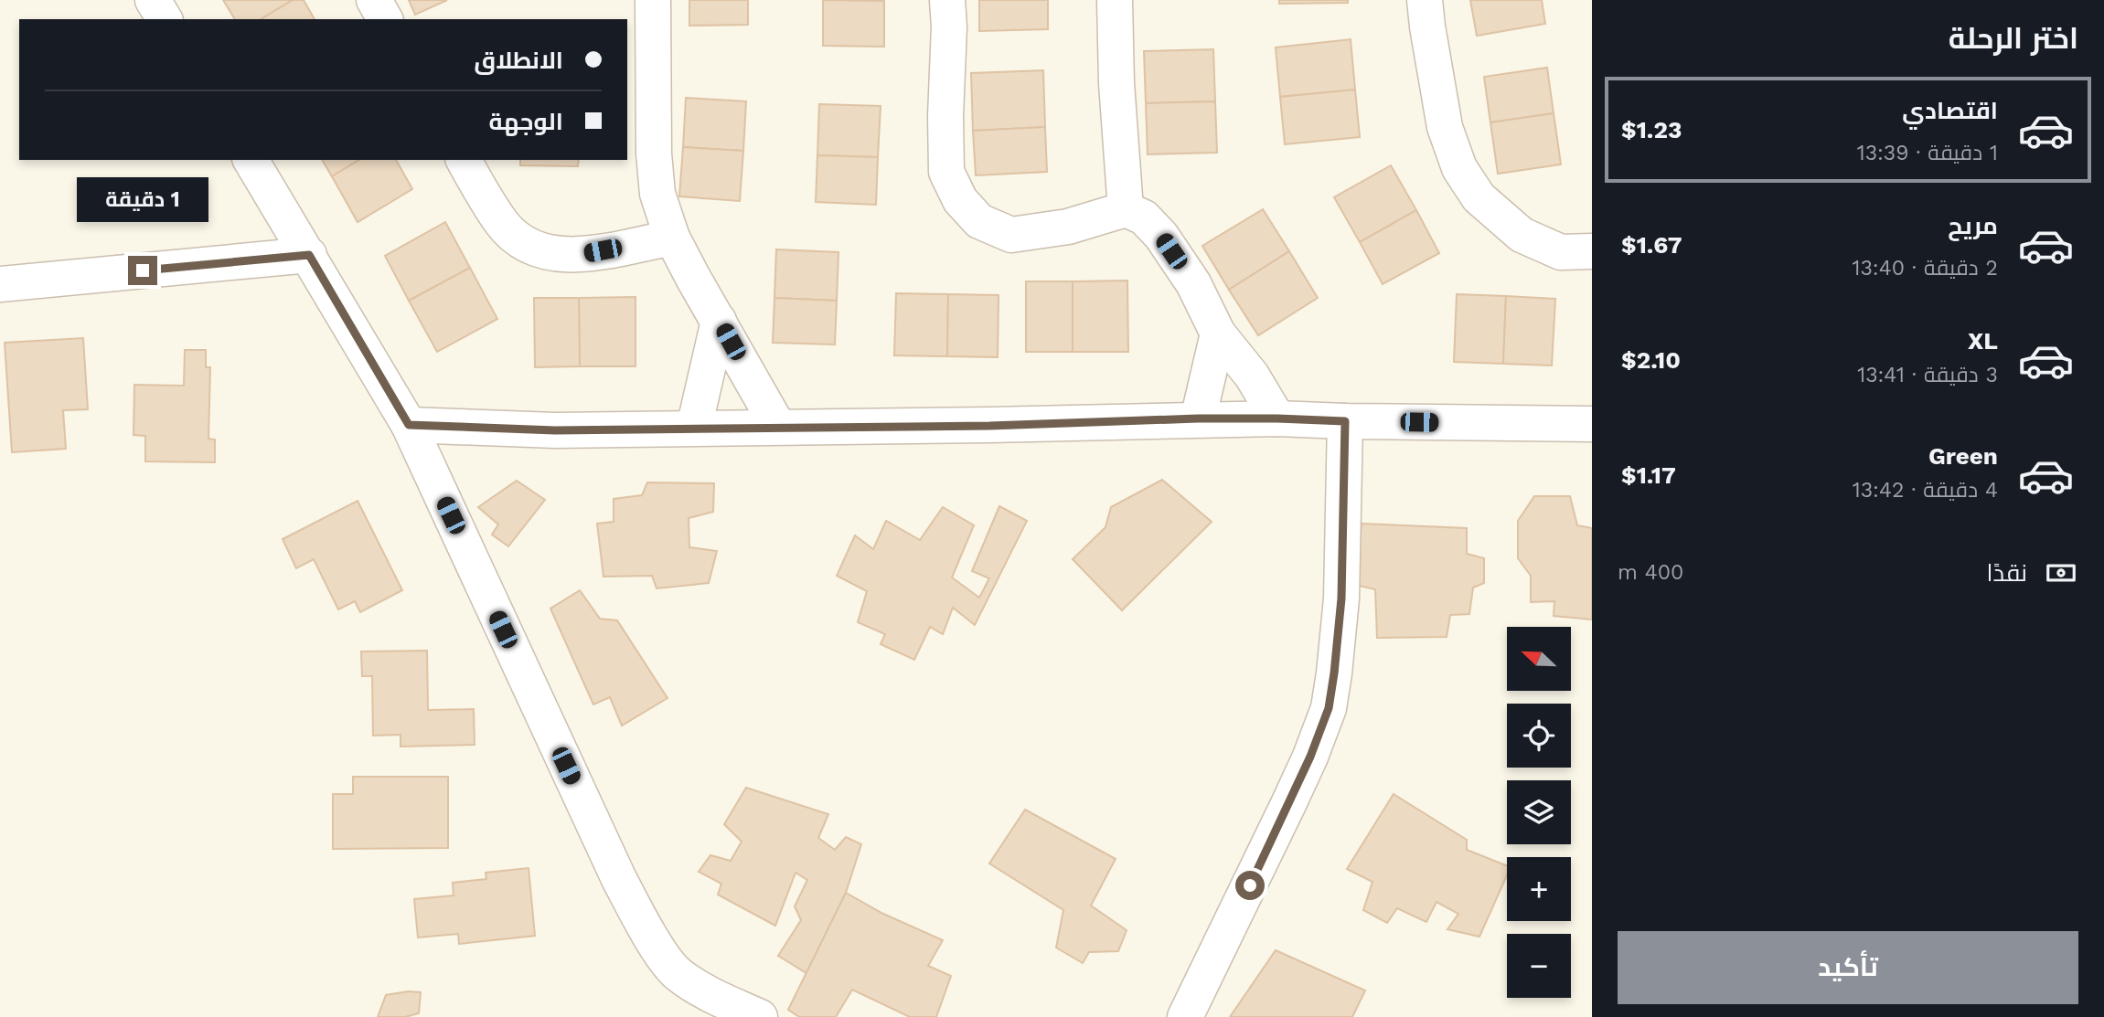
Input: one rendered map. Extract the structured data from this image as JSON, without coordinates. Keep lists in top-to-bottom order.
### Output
{
  "north": "top left",
  "page": {
    "heading": "اختر الرحلة",
    "banner": ["الانطلاق", "الوجهة"],
    "list": [
      {
        "name": "اقتصادي",
        "note": "1 دقيقة · 13:39",
        "value": "$1.23"
      },
      {
        "name": "مريح",
        "note": "2 دقيقة · 13:40",
        "value": "$1.67"
      },
      {
        "name": "XL",
        "note": "3 دقيقة · 13:41",
        "value": "$2.10"
      },
      {
        "name": "Green",
        "note": "4 دقيقة · 13:42",
        "value": "$1.17"
      }
    ],
    "bubble": "1 دقيقة",
    "pay": ["نقدًا", "400 m"],
    "map_buttons": ["+", "−"],
    "buttons": "تأكيد"
  }
}
